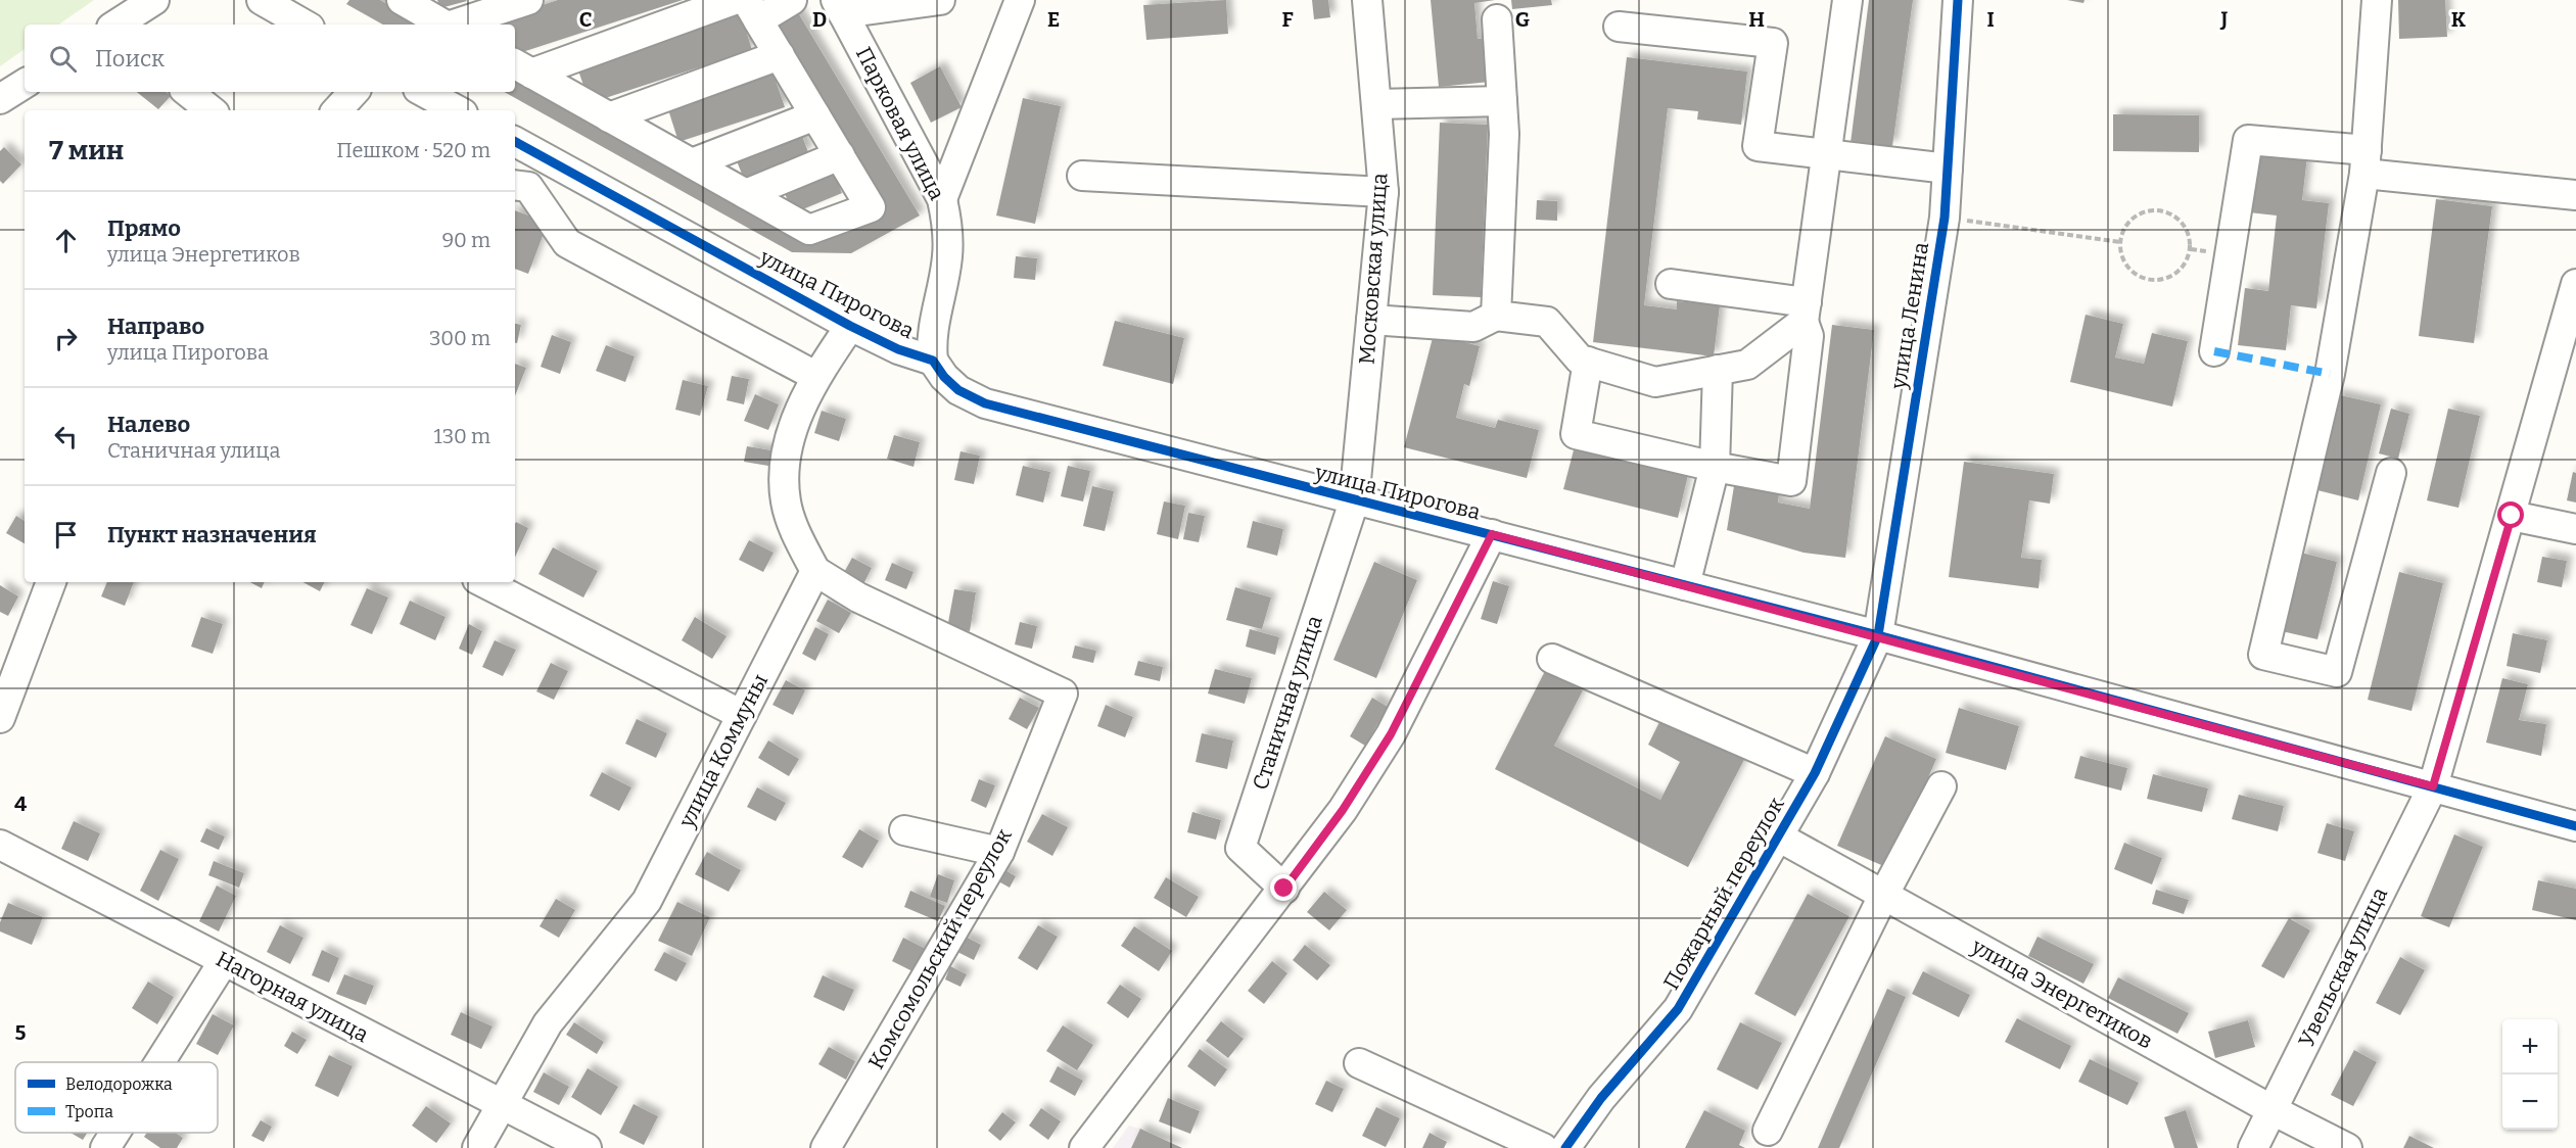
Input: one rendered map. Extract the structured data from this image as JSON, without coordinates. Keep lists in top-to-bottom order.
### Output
{
  "streets": {
    "street": [
      "Парковая улица",
      "Московская улица",
      "улица Пирогова",
      "улица Ленина",
      "Станичная улица",
      "улица Коммуны",
      "Пожарный переулок",
      "Комсомольский переулок",
      "Увельская улица",
      "улица Энергетиков",
      "Нагорная улица"
    ]
  },
  "crossings": [
    ["Парковая улица", "улица Пирогова"],
    ["Московская улица", "улица Пирогова"],
    ["Московская улица", "Станичная улица"],
    ["улица Пирогова", "улица Ленина"],
    ["улица Пирогова", "Станичная улица"],
    ["улица Пирогова", "Пожарный переулок"],
    ["улица Пирогова", "Увельская улица"],
    ["улица Ленина", "Пожарный переулок"],
    ["улица Коммуны", "Комсомольский переулок"],
    ["улица Коммуны", "Нагорная улица"],
    ["Пожарный переулок", "улица Энергетиков"],
    ["Увельская улица", "улица Энергетиков"]
  ],
  "legend": ["Велодорожка", "Тропа"],
  "page": {
    "search": "Поиск",
    "heading": ["7 мин", "Пешком · 520 m"],
    "list": [
      ["Прямо", "улица Энергетиков", "90 m"],
      ["Направо", "улица Пирогова", "300 m"],
      ["Налево", "Станичная улица", "130 m"],
      "Пункт назначения"
    ],
    "map_buttons": ["+", "−"]
  },
  "grid": {
    "columns": [
      "C",
      "D",
      "E",
      "F",
      "G",
      "H",
      "I",
      "J",
      "K"
    ],
    "rows": ["4", "5"]
  }
}
